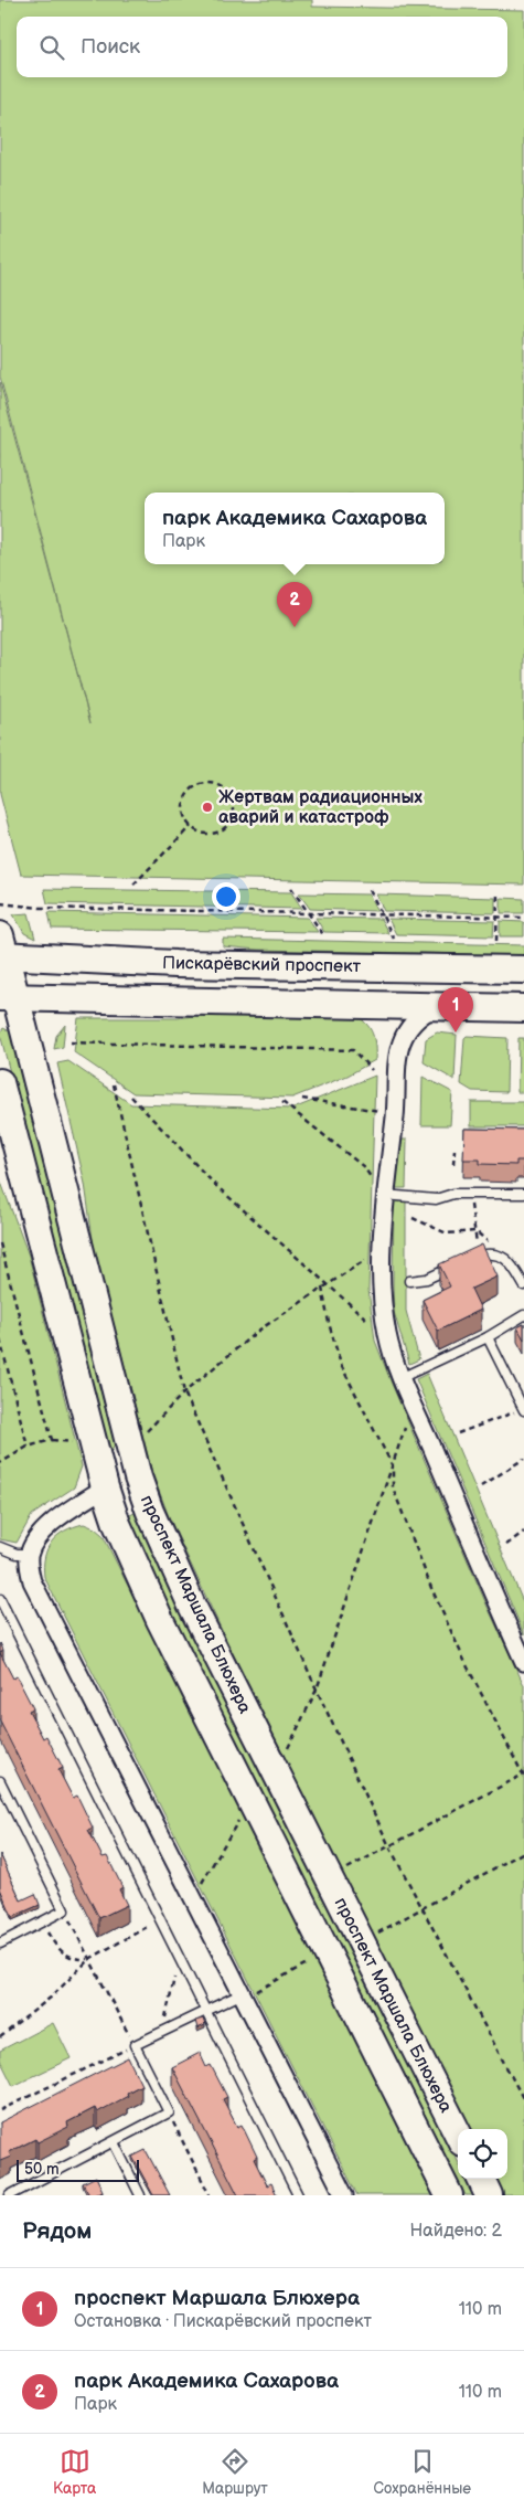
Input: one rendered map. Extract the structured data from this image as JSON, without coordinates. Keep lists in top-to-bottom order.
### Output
{
  "streets": {
    "main road": ["Пискарёвский проспект", "проспект Маршала Блюхера"]
  },
  "crossings": [
    ["Пискарёвский проспект", "проспект Маршала Блюхера"]
  ],
  "places": ["Жертвам радиационных аварий и катастроф"],
  "scale_bar": "50 m",
  "page": {
    "search": "Поиск",
    "popup": ["парк Академика Сахарова", "Парк"],
    "pins": ["2", "1"],
    "scale": "50 m",
    "heading": ["Рядом", "Найдено: 2"],
    "list": [
      {
        "mark": "1",
        "name": "проспект Маршала Блюхера",
        "note": "Остановка · Пискарёвский проспект",
        "value": "110 m"
      },
      {
        "mark": "2",
        "name": "парк Академика Сахарова",
        "note": "Парк",
        "value": "110 m"
      }
    ],
    "nav": ["Карта", "Маршрут", "Сохранённые"]
  }
}
